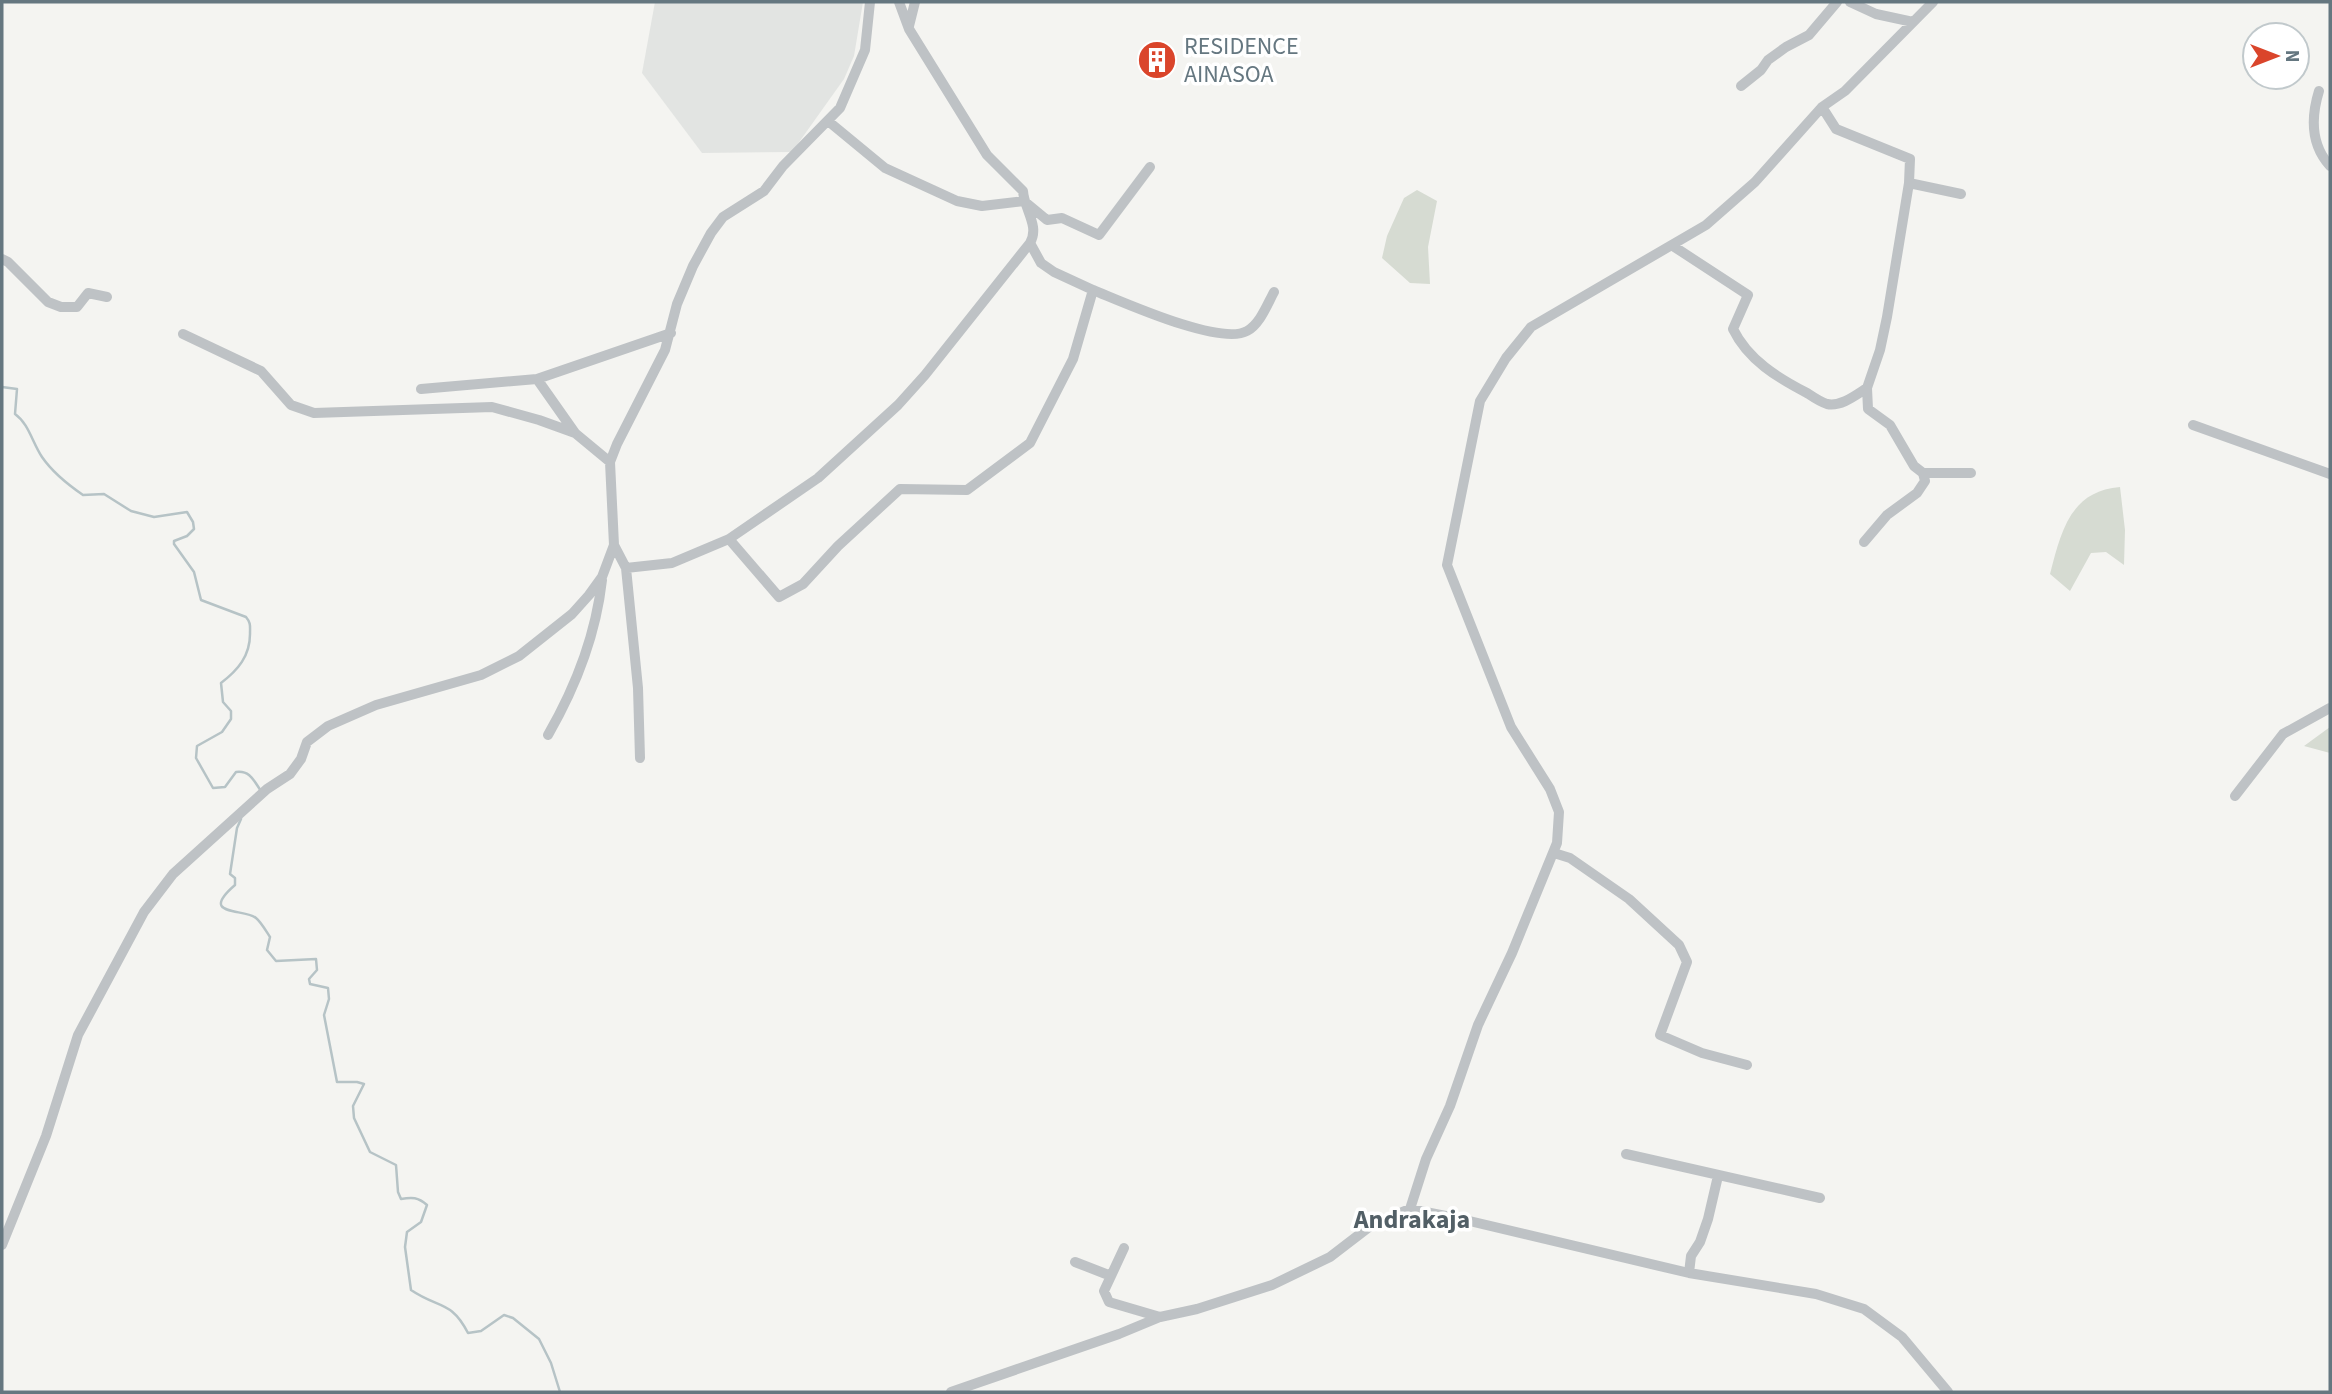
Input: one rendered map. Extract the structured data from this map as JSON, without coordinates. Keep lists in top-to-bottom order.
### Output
{
  "districts": ["Andrakaja"],
  "places": {
    "building": ["RESIDENCE AINASOA"]
  },
  "north": "right"
}
